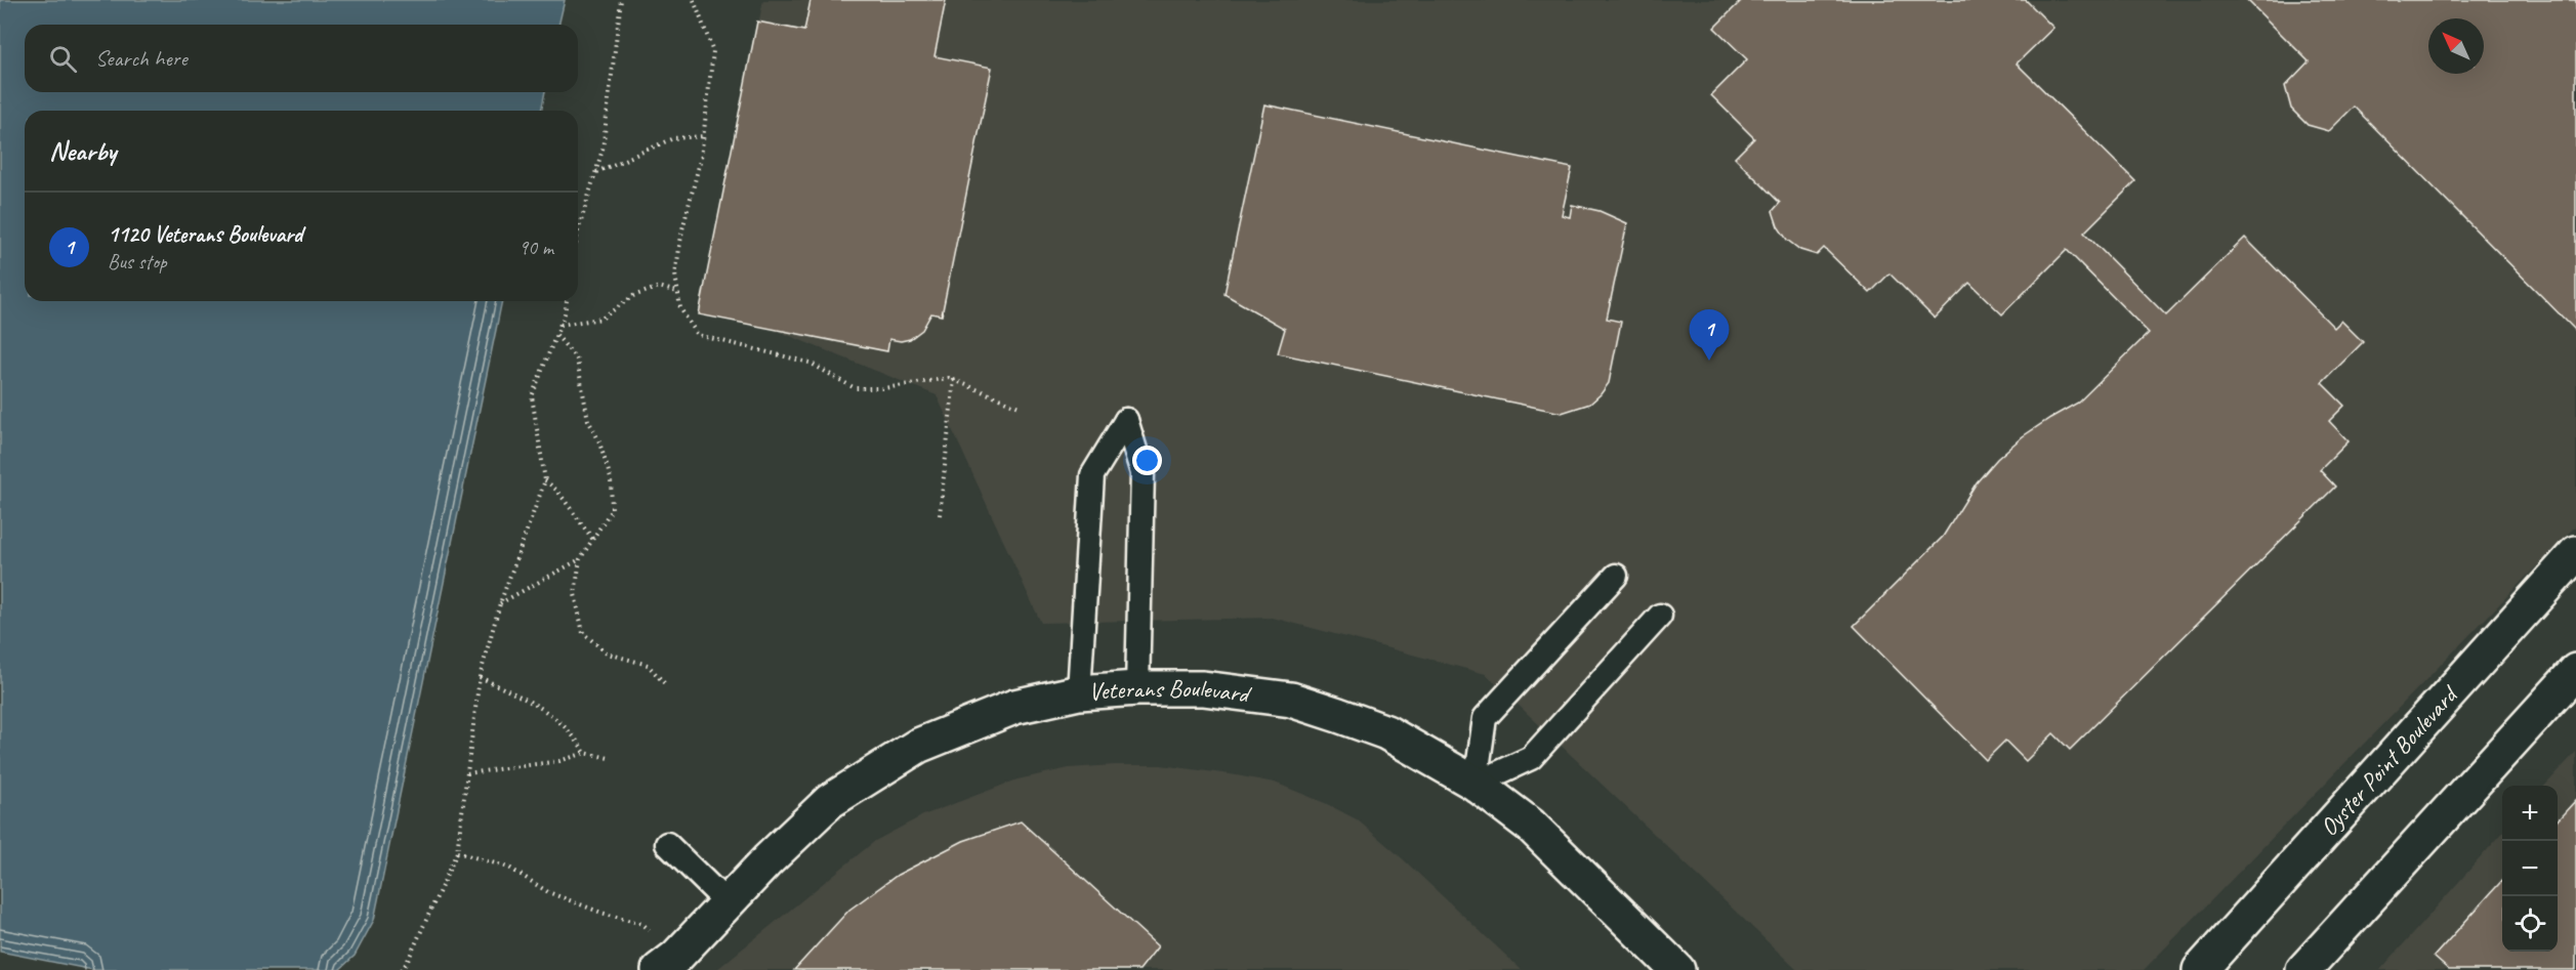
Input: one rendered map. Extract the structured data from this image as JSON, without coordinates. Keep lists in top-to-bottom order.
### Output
{
  "streets": {
    "street": ["Veterans Boulevard", "Oyster Point Boulevard"]
  },
  "north": "top left",
  "page": {
    "search": "Search here",
    "heading": "Nearby",
    "list": [
      {
        "mark": "1",
        "name": "1120 Veterans Boulevard",
        "note": "Bus stop",
        "value": "90 m"
      }
    ],
    "pins": "1",
    "map_buttons": ["+", "−"]
  }
}
